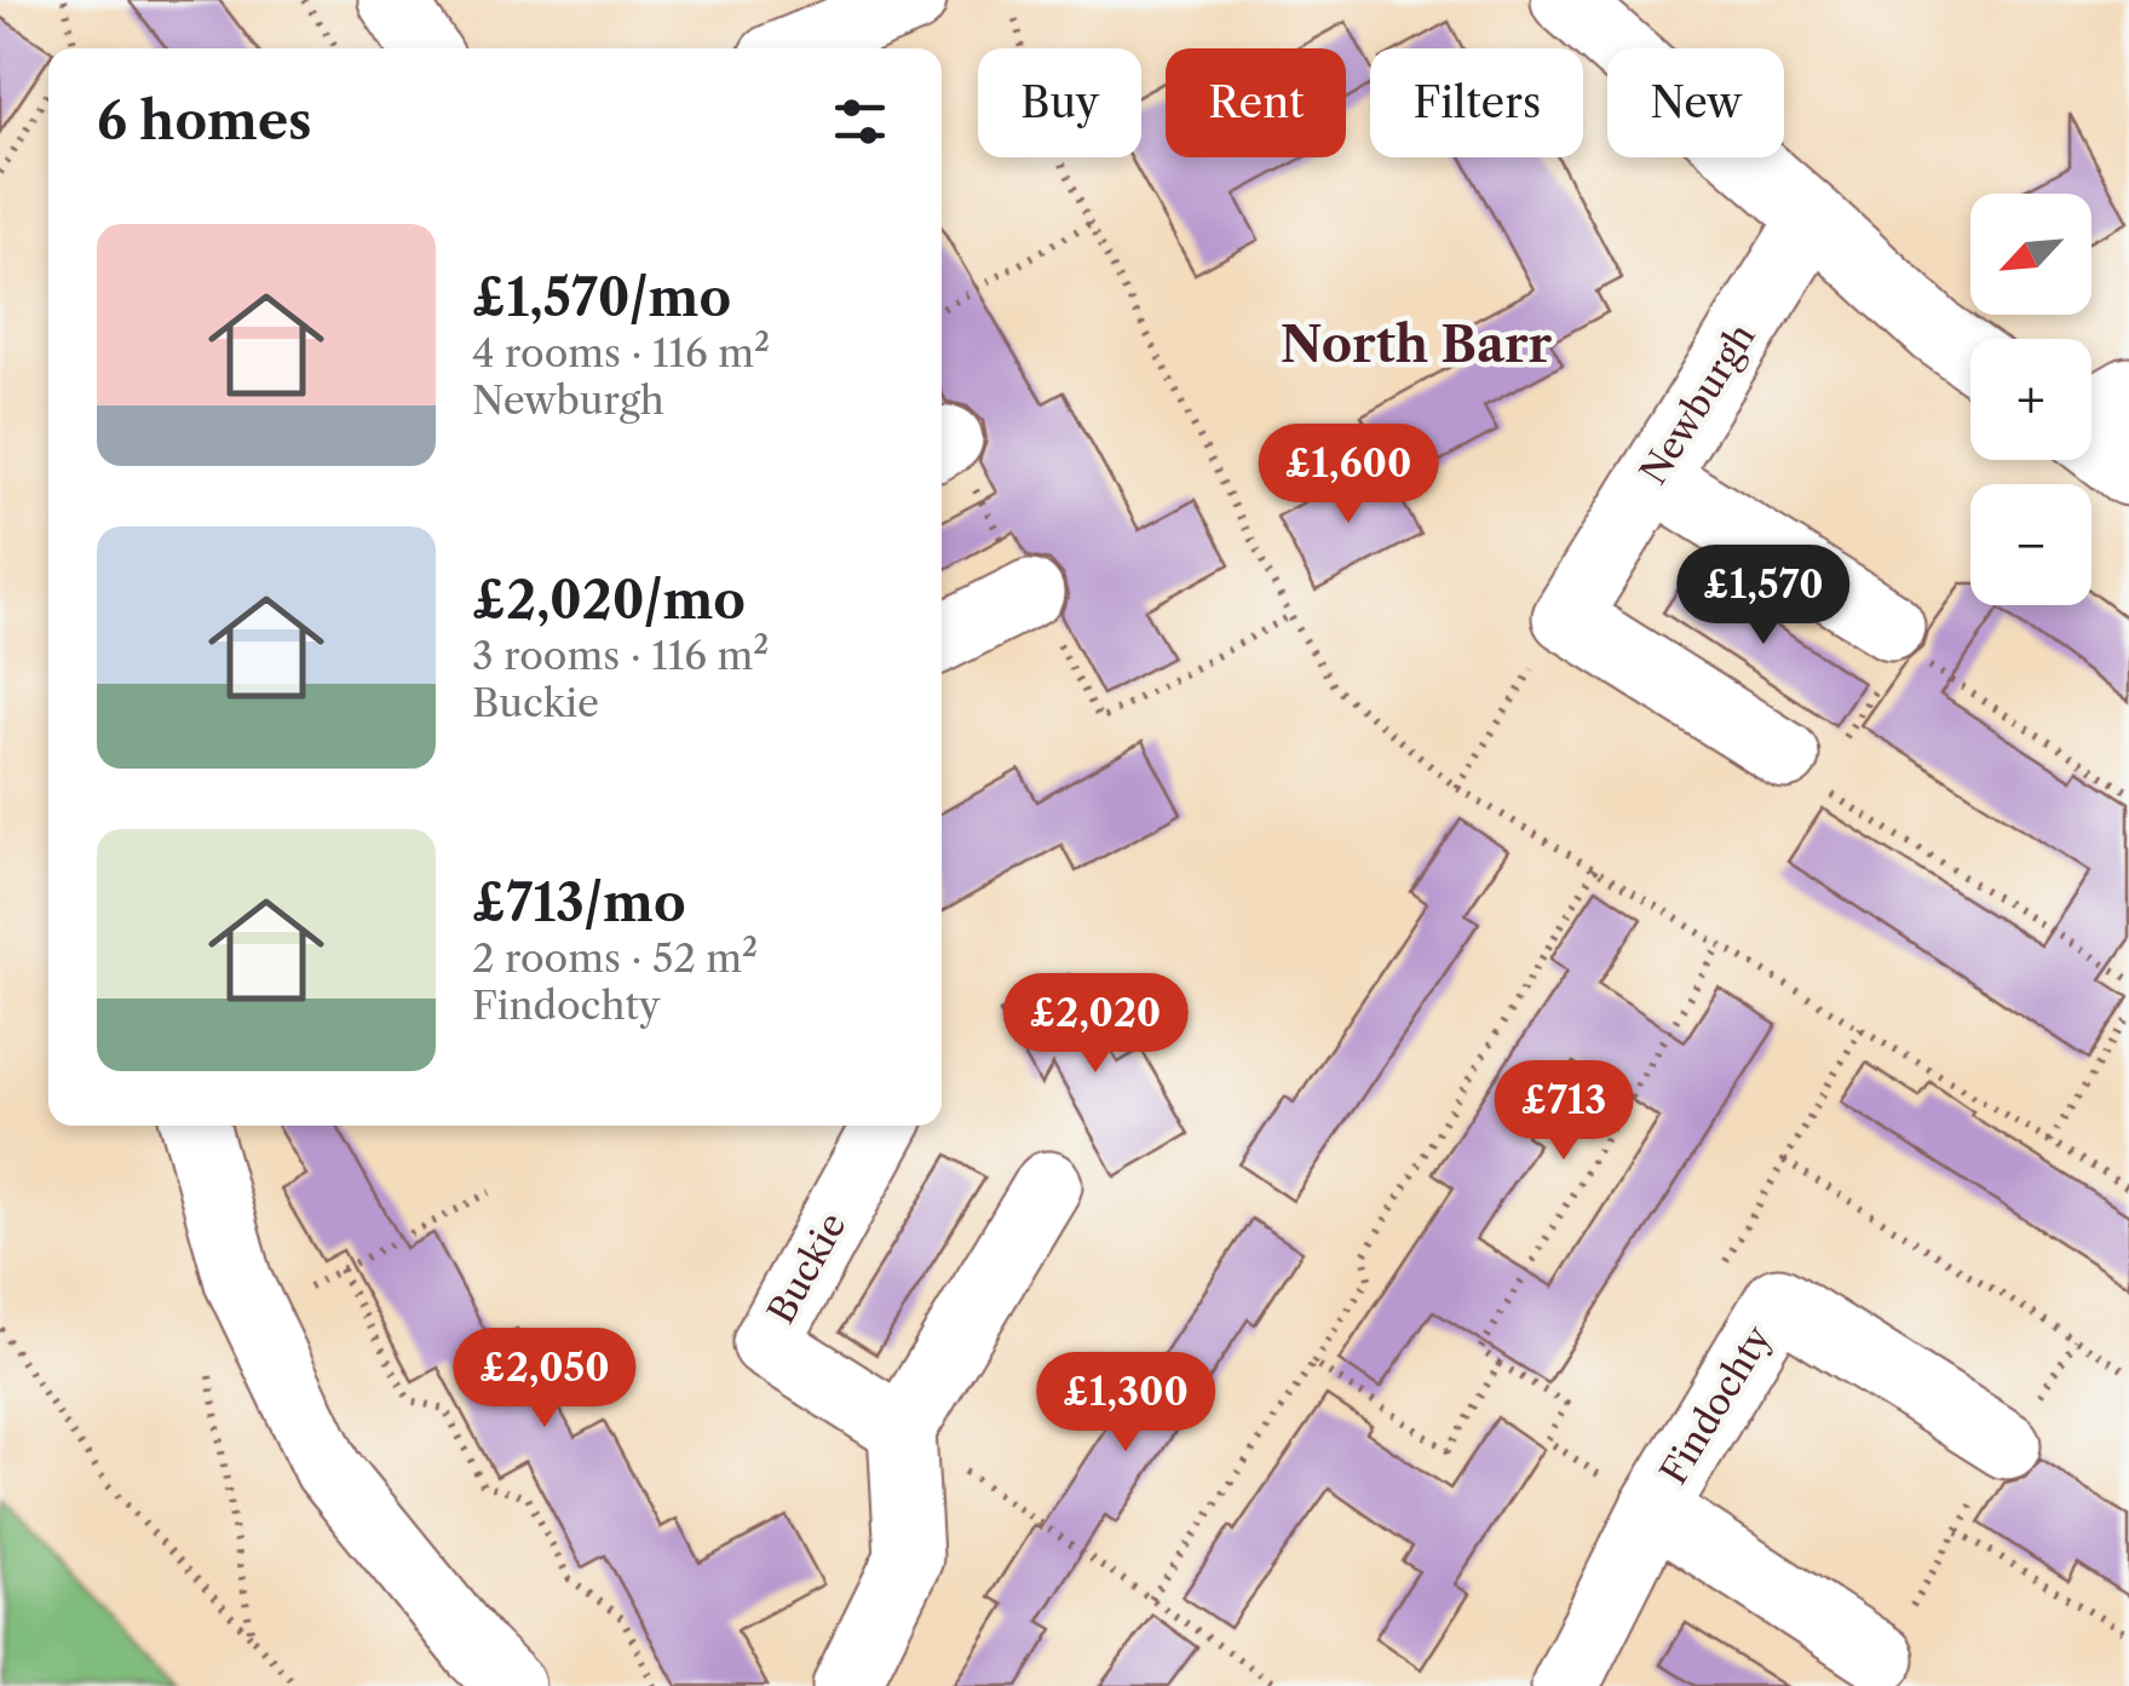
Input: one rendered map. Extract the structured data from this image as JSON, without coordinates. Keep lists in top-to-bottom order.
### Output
{
  "streets": {
    "street": ["Newburgh", "Buckie", "Findochty"]
  },
  "districts": ["North Barr"],
  "north": "bottom left",
  "page": {
    "chip": [
      "Buy",
      "Rent",
      "Filters",
      "New"
    ],
    "heading": "6 homes",
    "map_buttons": ["+", "−"],
    "list": [
      {
        "name": "£1,570/mo",
        "note": "4 rooms · 116 m² · Newburgh"
      },
      {
        "name": "£2,020/mo",
        "note": "3 rooms · 116 m² · Buckie"
      },
      {
        "name": "£713/mo",
        "note": "2 rooms · 52 m² · Findochty"
      }
    ],
    "price": [
      "£1,600",
      "£1,570",
      "£2,020",
      "£713",
      "£2,050",
      "£1,300"
    ]
  }
}
